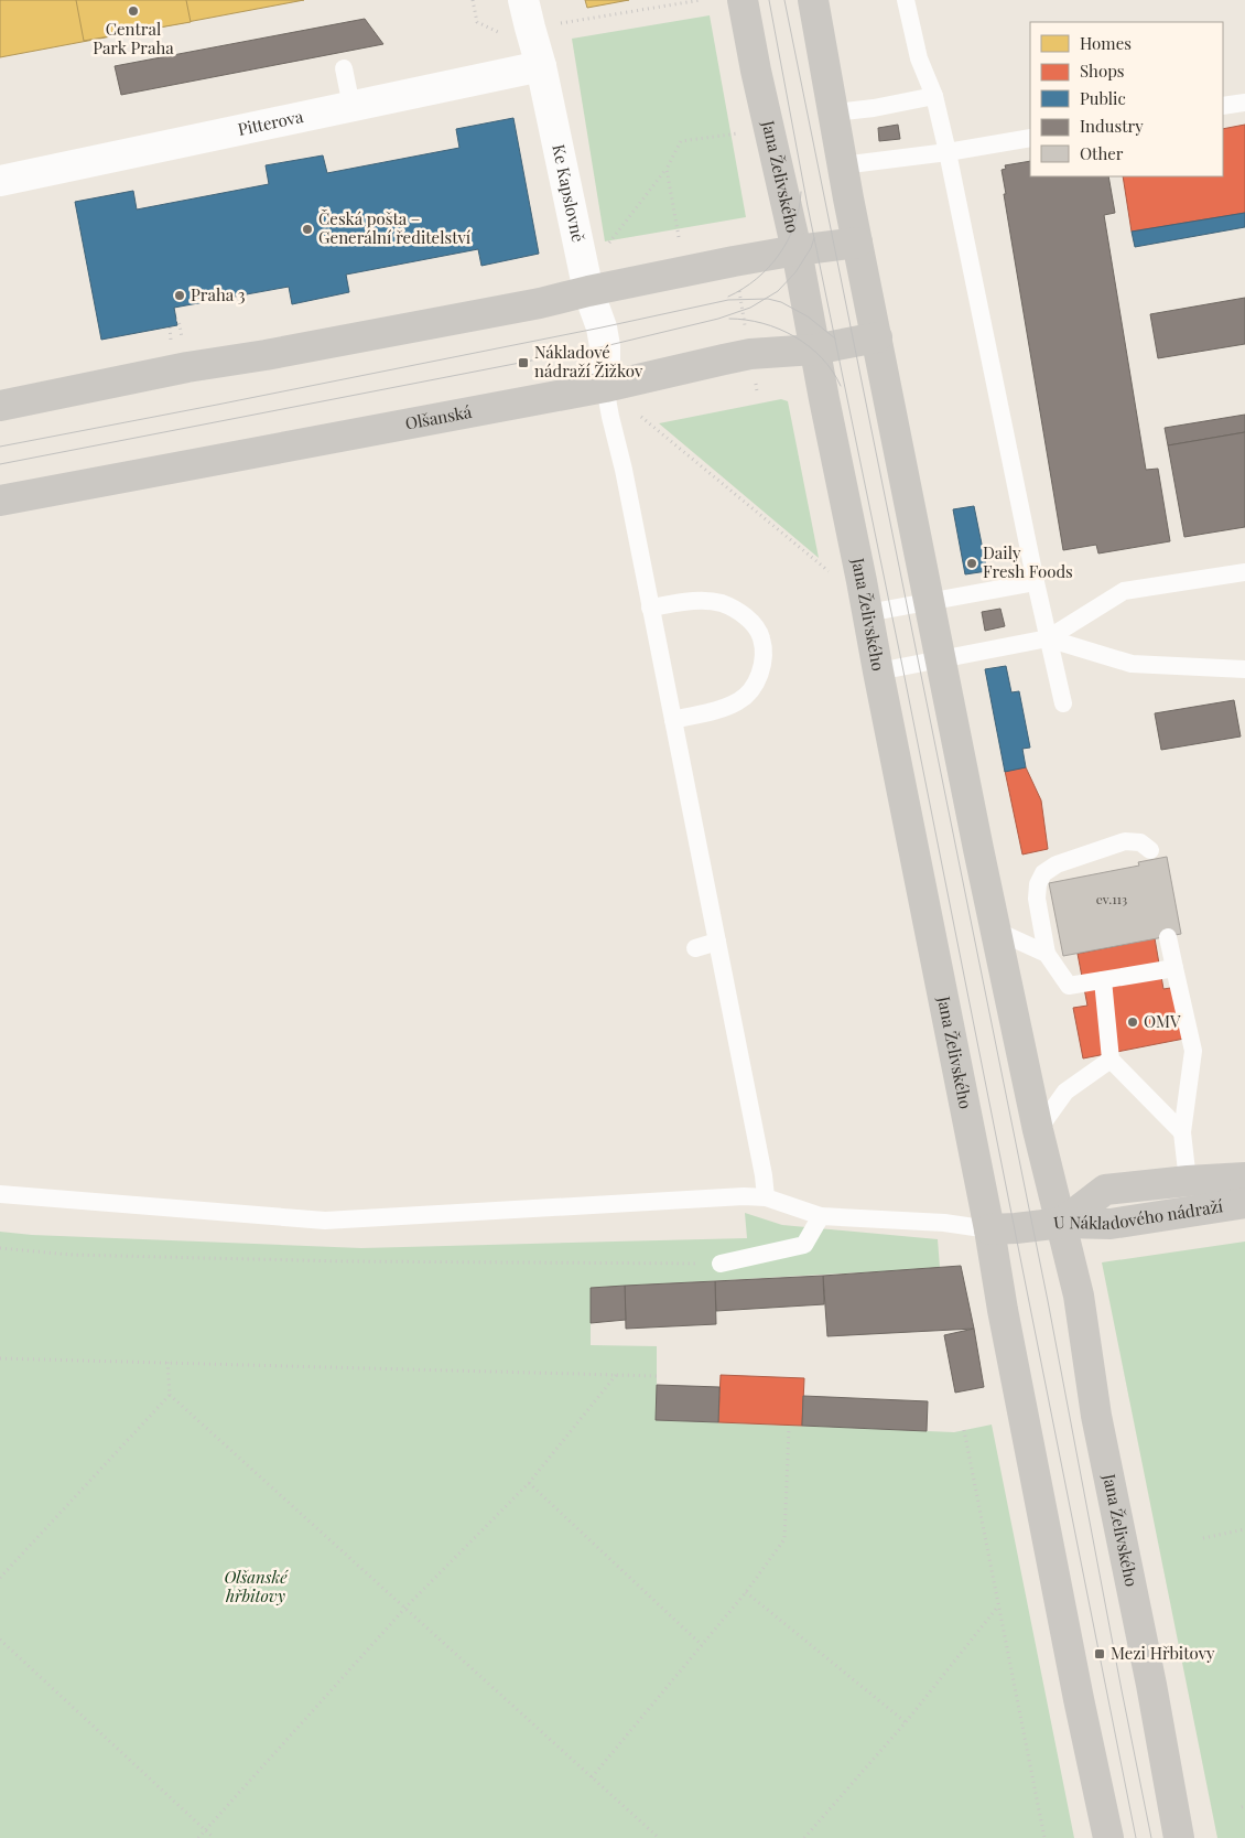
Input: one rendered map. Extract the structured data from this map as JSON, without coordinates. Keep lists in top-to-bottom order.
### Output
{
  "streets": {
    "main road": ["Jana Želivského", "Olšanská", "U Nákladového nádraží"],
    "street": ["Pitterova", "Ke Kapslovně"]
  },
  "crossings": [
    ["Pitterova", "Ke Kapslovně"],
    ["Jana Želivského", "Olšanská"],
    ["Jana Želivského", "U Nákladového nádraží"],
    ["Ke Kapslovně", "Olšanská"]
  ],
  "parks": ["Olšanské hřbitovy"],
  "places": {
    "other": [
      "Central Park Praha",
      "Česká pošta – Generální ředitelství",
      "Praha 3",
      "Daily Fresh Foods",
      "OMV"
    ],
    "transit": ["Nákladové nádraží Žižkov", "Mezi Hřbitovy"]
  },
  "house_numbers": ["ev.113"],
  "legend": [
    "Homes",
    "Shops",
    "Public",
    "Industry",
    "Other"
  ]
}
